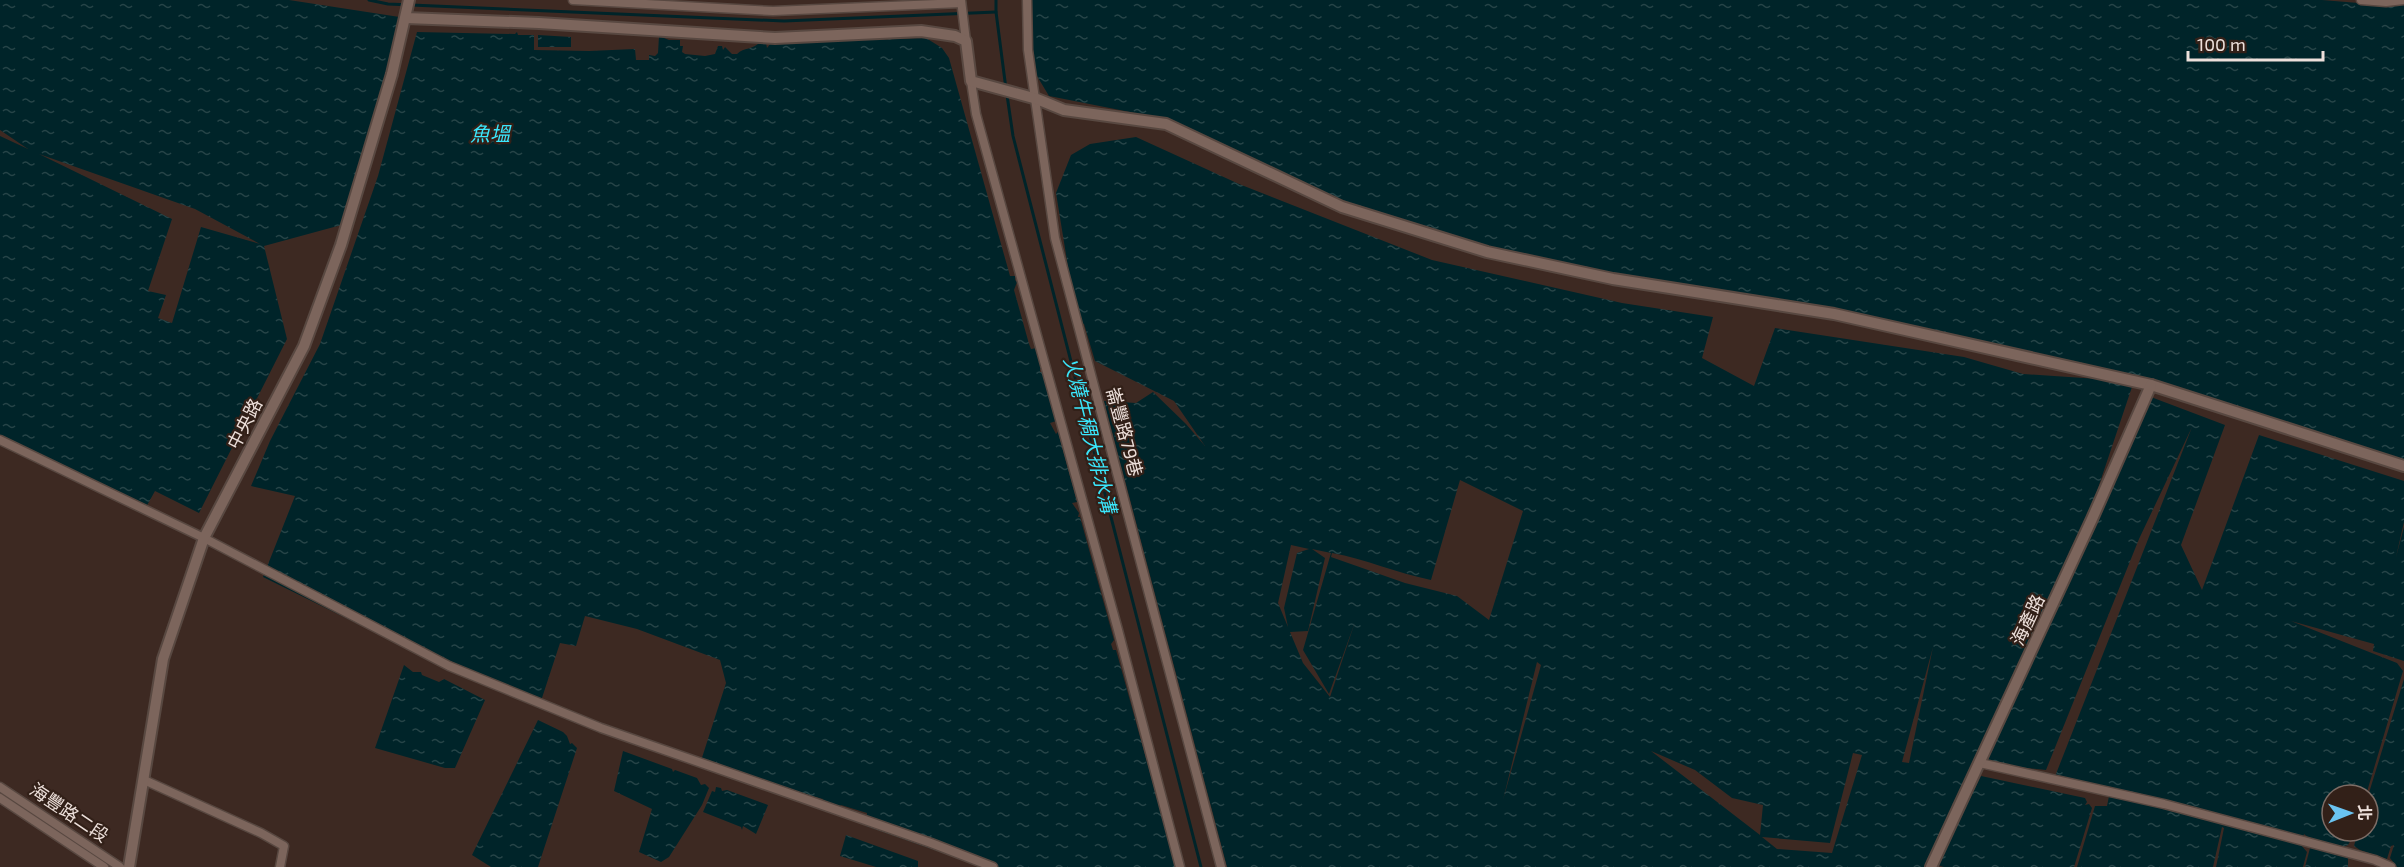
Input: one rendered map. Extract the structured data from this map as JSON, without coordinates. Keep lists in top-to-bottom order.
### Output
{
  "streets": {
    "street": [
      "中央路",
      "崙豐路79巷",
      "海產路",
      "海豐路二段"
    ]
  },
  "water": ["魚塭", "火燒牛稠大排水溝"],
  "scale_bar": "100 m",
  "north": "right"
}
